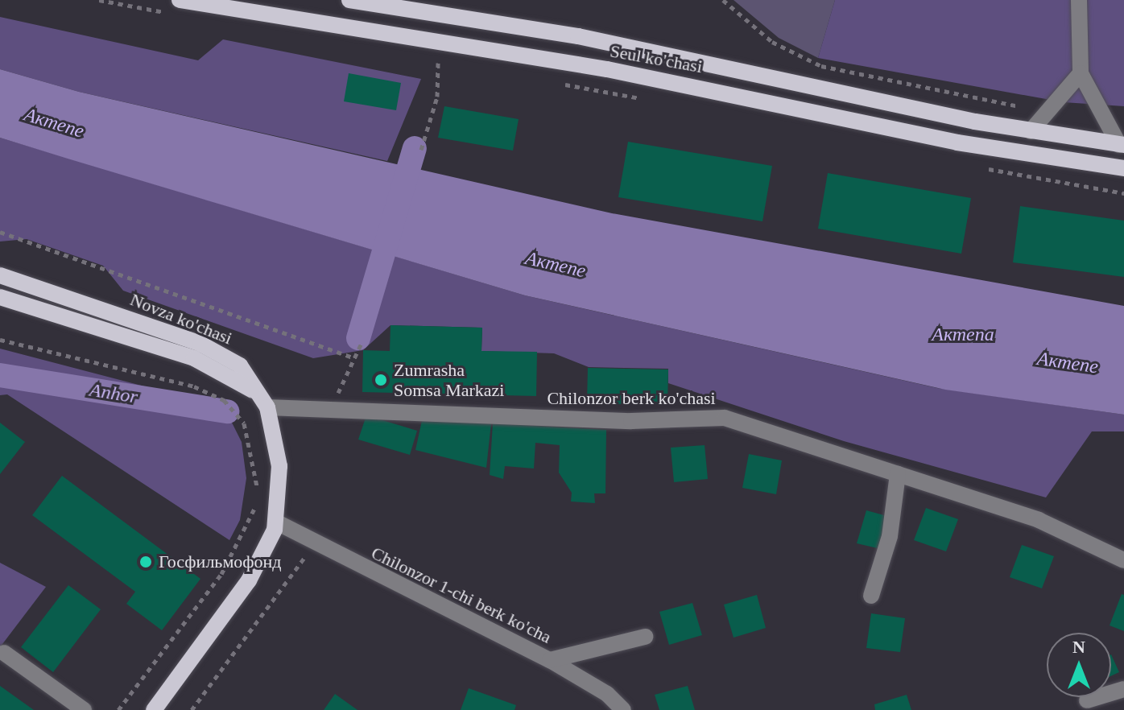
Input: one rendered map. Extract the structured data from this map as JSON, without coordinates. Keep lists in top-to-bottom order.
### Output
{
  "streets": {
    "main road": ["Seul ko'chasi", "Novza ko'chasi"],
    "street": ["Chilonzor berk ko'chasi", "Chilonzor 1-chi berk ko'cha"]
  },
  "crossings": [
    ["Novza ko'chasi", "Chilonzor berk ko'chasi"]
  ],
  "water": ["Актепе", "Актепа", "Anhor"],
  "places": ["Zumrasha Somsa Markazi", "Госфильмофонд"],
  "north": "top"
}
